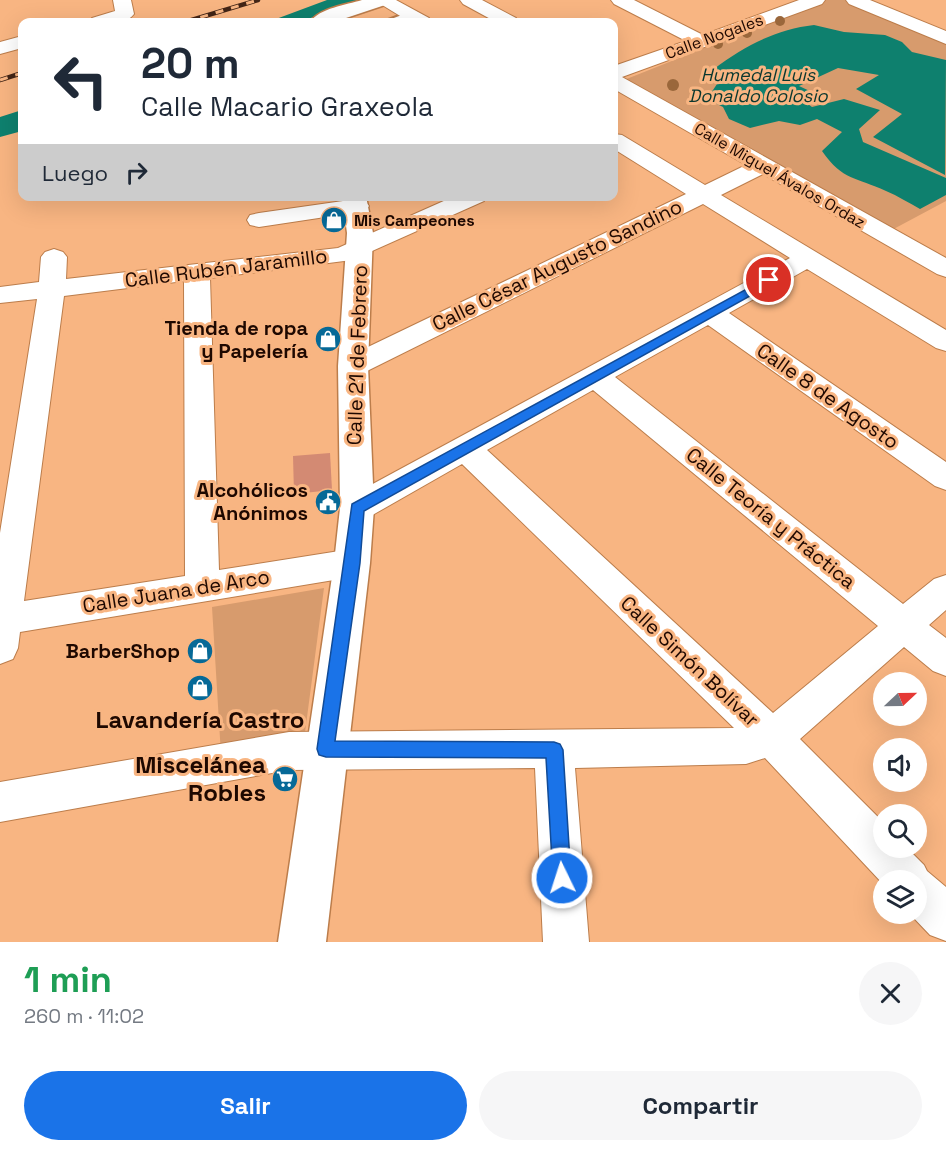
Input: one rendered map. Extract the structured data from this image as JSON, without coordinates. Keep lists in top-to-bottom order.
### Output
{
  "streets": {
    "street": [
      "Calle Nogales",
      "Calle Miguel Ávalos Ordaz",
      "Calle César Augusto Sandino",
      "Calle Rubén Jaramillo",
      "Calle 21 de Febrero",
      "Calle 8 de Agosto",
      "Calle Teoría y Práctica",
      "Calle Juana de Arco",
      "Calle Simón Bolívar"
    ]
  },
  "crossings": [
    ["Calle Miguel Ávalos Ordaz", "Calle César Augusto Sandino"],
    ["Calle César Augusto Sandino", "Calle 21 de Febrero"],
    ["Calle Rubén Jaramillo", "Calle 21 de Febrero"],
    ["Calle 21 de Febrero", "Calle Juana de Arco"]
  ],
  "water": ["Humedal Luis Donaldo Colosio"],
  "places": {
    "shop": [
      "Mis Campeones",
      "Tienda de ropa y Papelería",
      "BarberShop",
      "Lavandería Castro"
    ],
    "public building": ["Alcohólicos Anónimos"],
    "supermarket": ["Miscelánea Robles"]
  },
  "north": "right",
  "page": {
    "turn": ["20 m", "Calle Macario Graxeola"],
    "then": "Luego",
    "heading": ["1 min", "260 m · 11:02"],
    "buttons": ["Salir", "Compartir"]
  }
}
